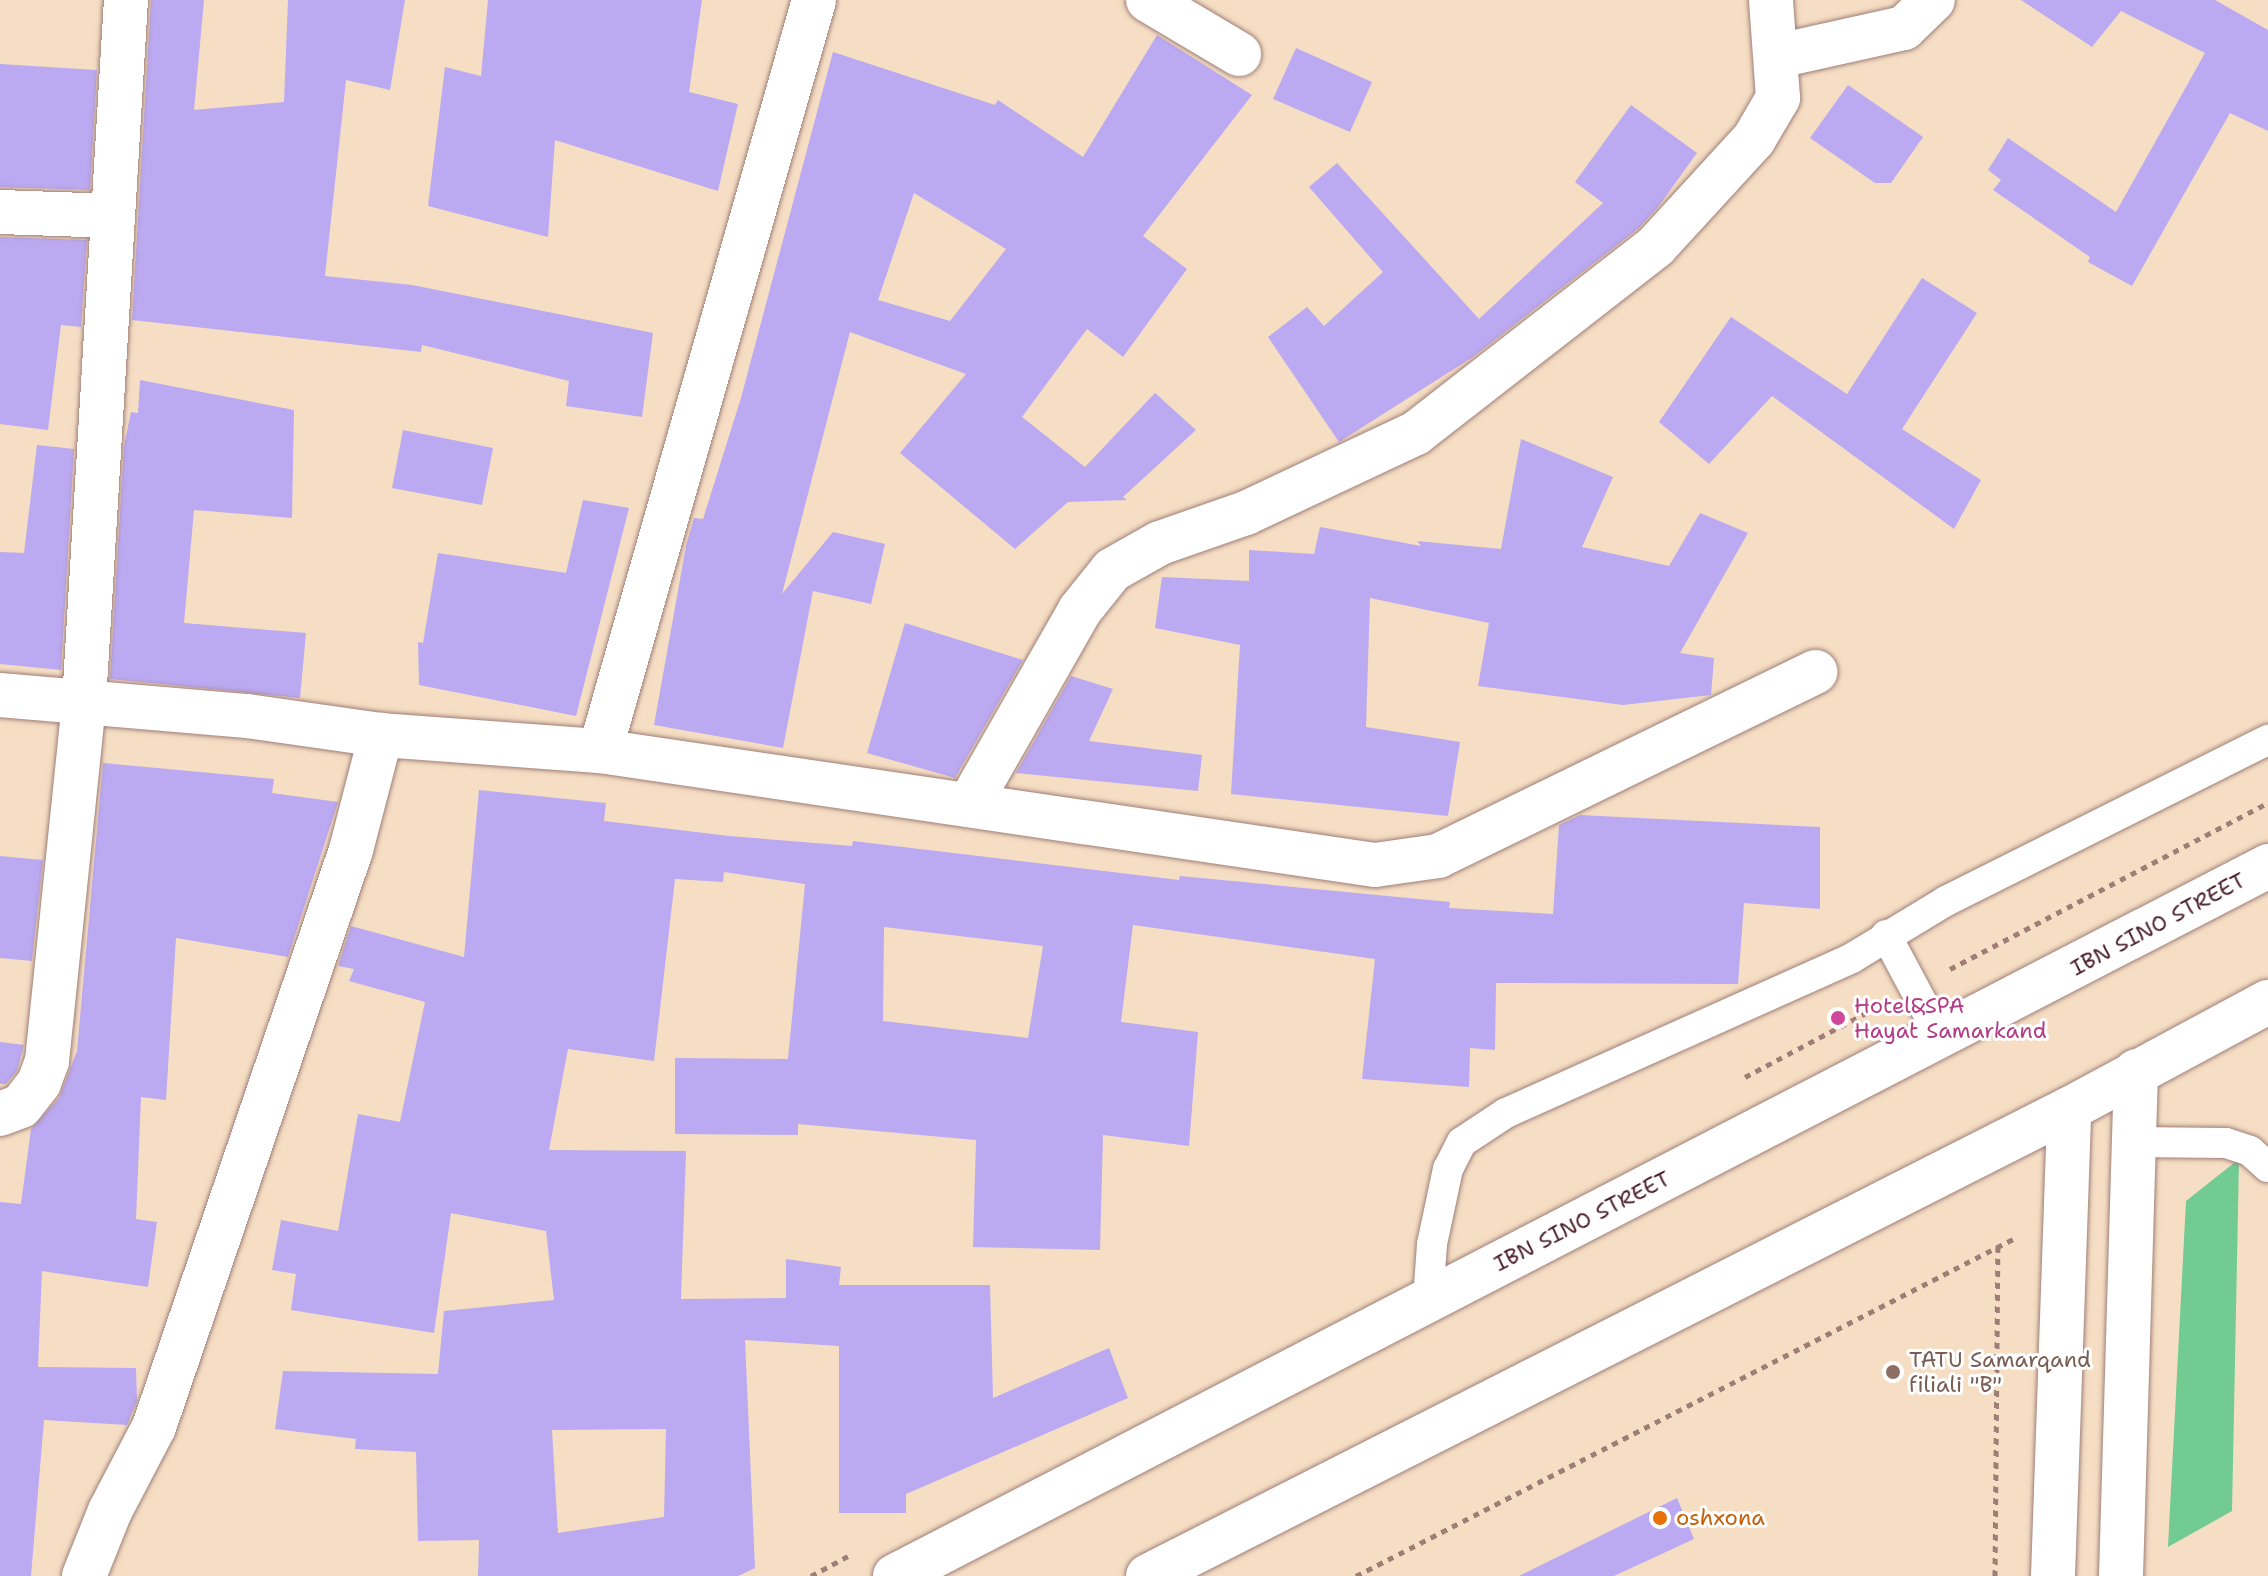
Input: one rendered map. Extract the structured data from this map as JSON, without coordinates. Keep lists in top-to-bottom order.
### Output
{
  "streets": {
    "street": ["IBN SINO STREET"]
  },
  "places": ["Hotel&SPA Hayat Samarkand", "TATU Samarqand filiali \"B\"", "oshxona"]
}
